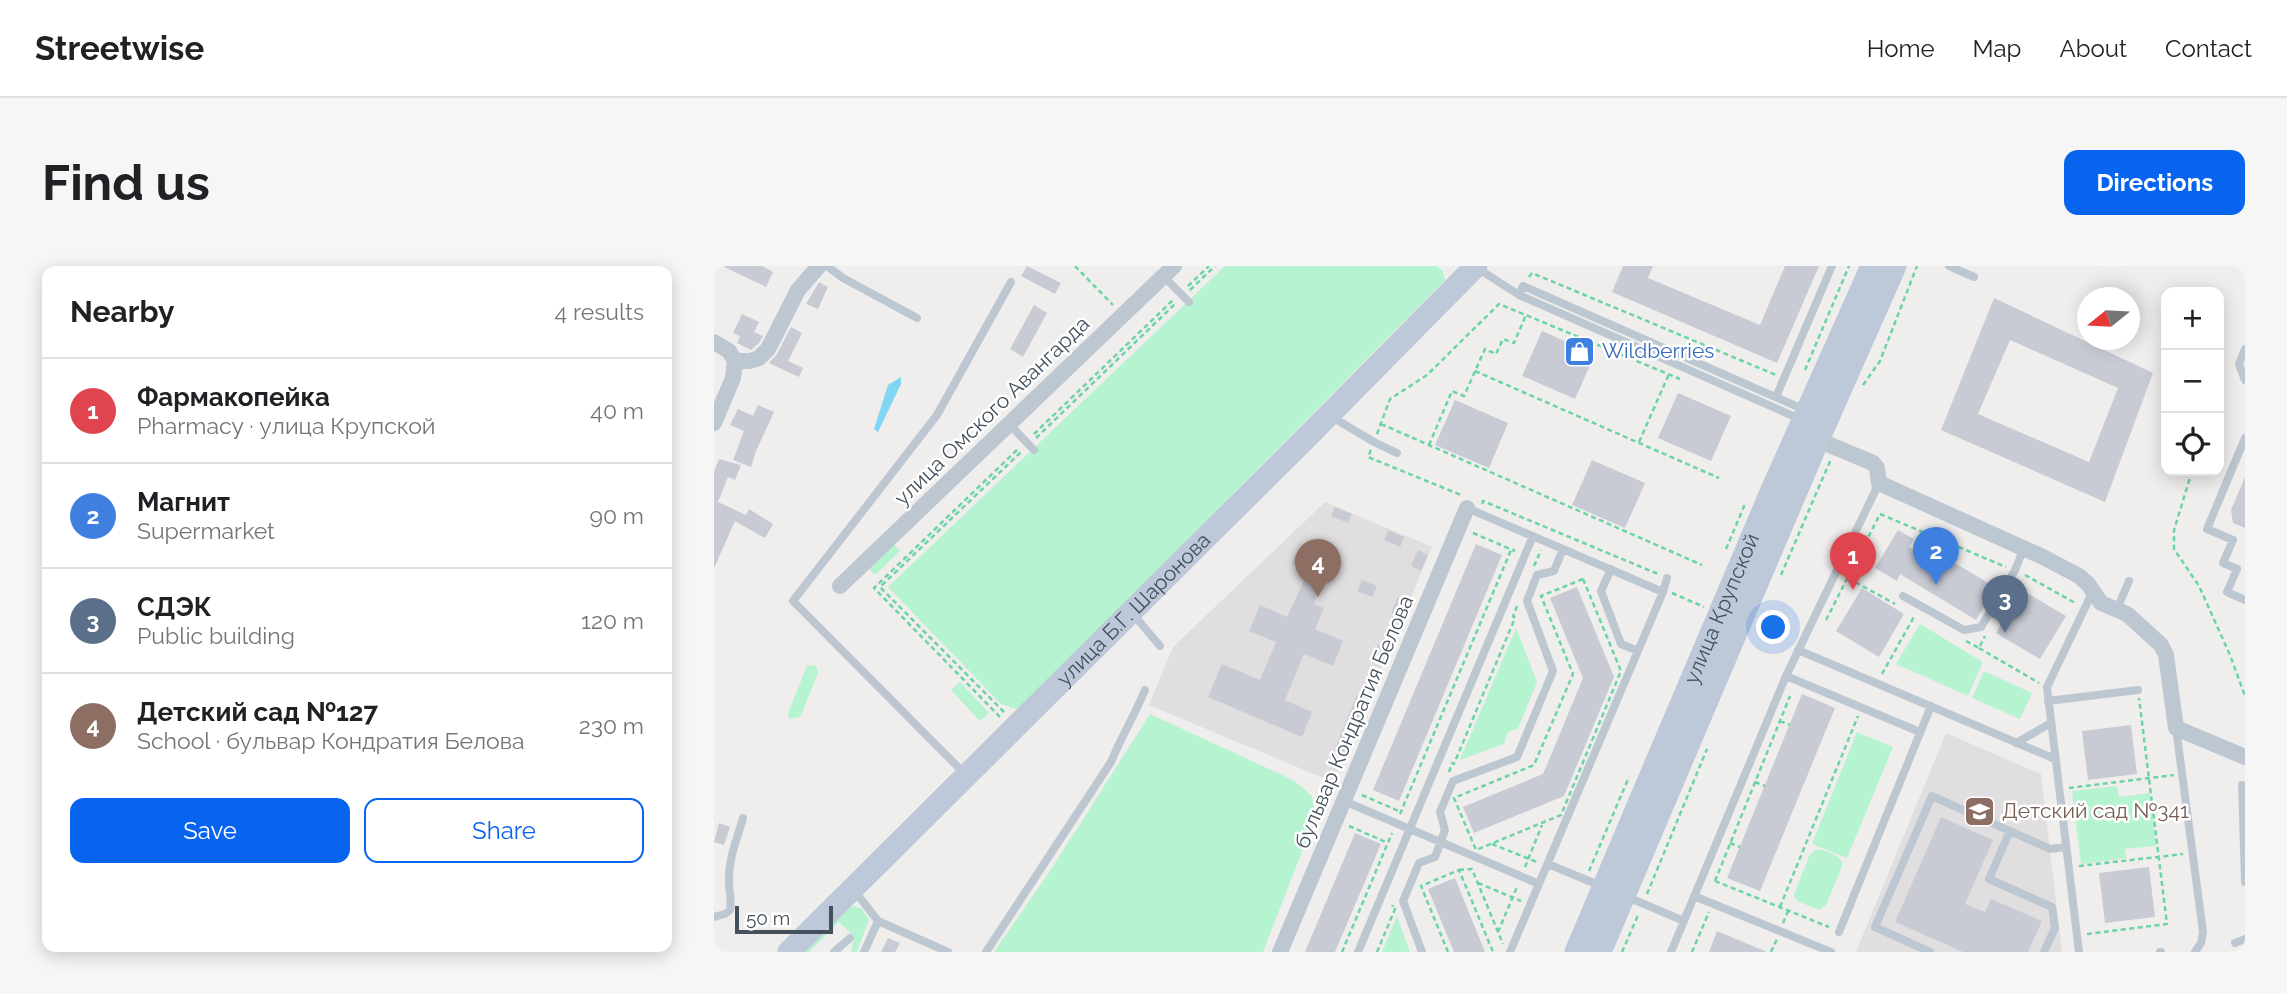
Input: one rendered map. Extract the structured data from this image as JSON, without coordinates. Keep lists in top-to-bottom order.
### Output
{
  "streets": {
    "main road": ["улица Крупской", "улица Б.Г. Шаронова"],
    "street": ["улица Омского Авангарда", "бульвар Кондратия Белова"]
  },
  "places": {
    "shop": ["Wildberries"],
    "school or university": ["Детский сад №341"]
  },
  "scale_bar": "50 m",
  "north": "left",
  "page": {
    "header": "Streetwise",
    "nav": [
      "Home",
      "Map",
      "About",
      "Contact"
    ],
    "buttons": [
      "Directions",
      ["Save", "Share"]
    ],
    "title": "Find us",
    "heading": ["Nearby", "4 results"],
    "map_buttons": ["+", "−"],
    "list": [
      {
        "mark": "1",
        "name": "Фармакопейка",
        "note": "Pharmacy · улица Крупской",
        "value": "40 m"
      },
      {
        "mark": "2",
        "name": "Магнит",
        "note": "Supermarket",
        "value": "90 m"
      },
      {
        "mark": "3",
        "name": "СДЭК",
        "note": "Public building",
        "value": "120 m"
      },
      {
        "mark": "4",
        "name": "Детский сад №127",
        "note": "School · бульвар Кондратия Белова",
        "value": "230 m"
      }
    ],
    "pins": [
      "2",
      "1",
      "4",
      "3"
    ],
    "scale": "50 m"
  }
}
